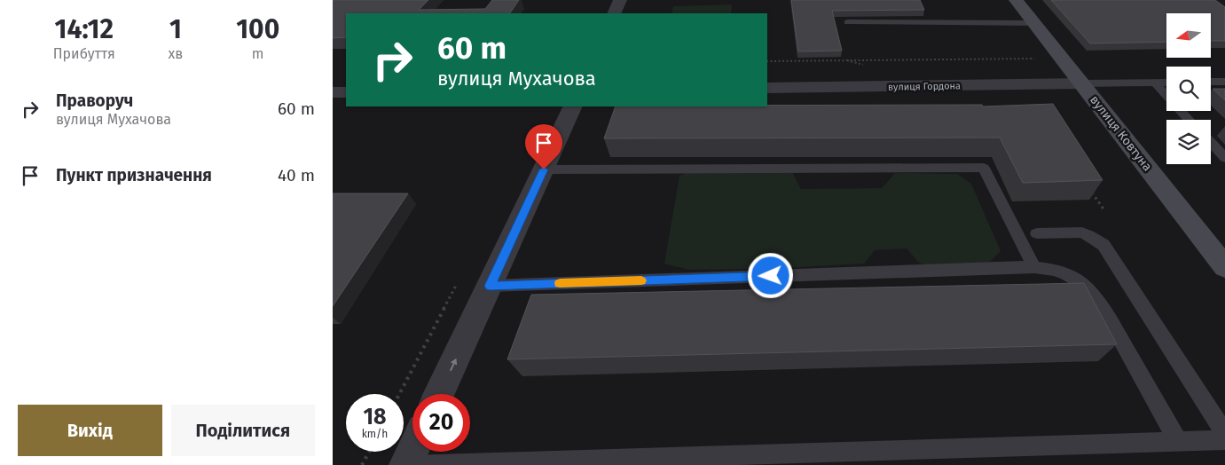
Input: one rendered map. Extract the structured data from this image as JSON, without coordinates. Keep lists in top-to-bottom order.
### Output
{
  "streets": {
    "street": ["вулиця Гордона", "вулиця Ковтуна"]
  },
  "crossings": [
    ["вулиця Гордона", "вулиця Ковтуна"]
  ],
  "north": "left",
  "page": {
    "eta": [
      "14:12",
      "Прибуття",
      "1",
      "хв",
      "100",
      "m"
    ],
    "turn": ["60 m", "вулиця Мухачова"],
    "list": [
      {
        "name": "Праворуч",
        "note": "вулиця Мухачова",
        "value": "60 m"
      },
      {
        "name": "Пункт призначення",
        "value": "40 m"
      }
    ],
    "speed": "18 km/h",
    "limit": "20",
    "buttons": ["Вихід", "Поділитися"]
  }
}
